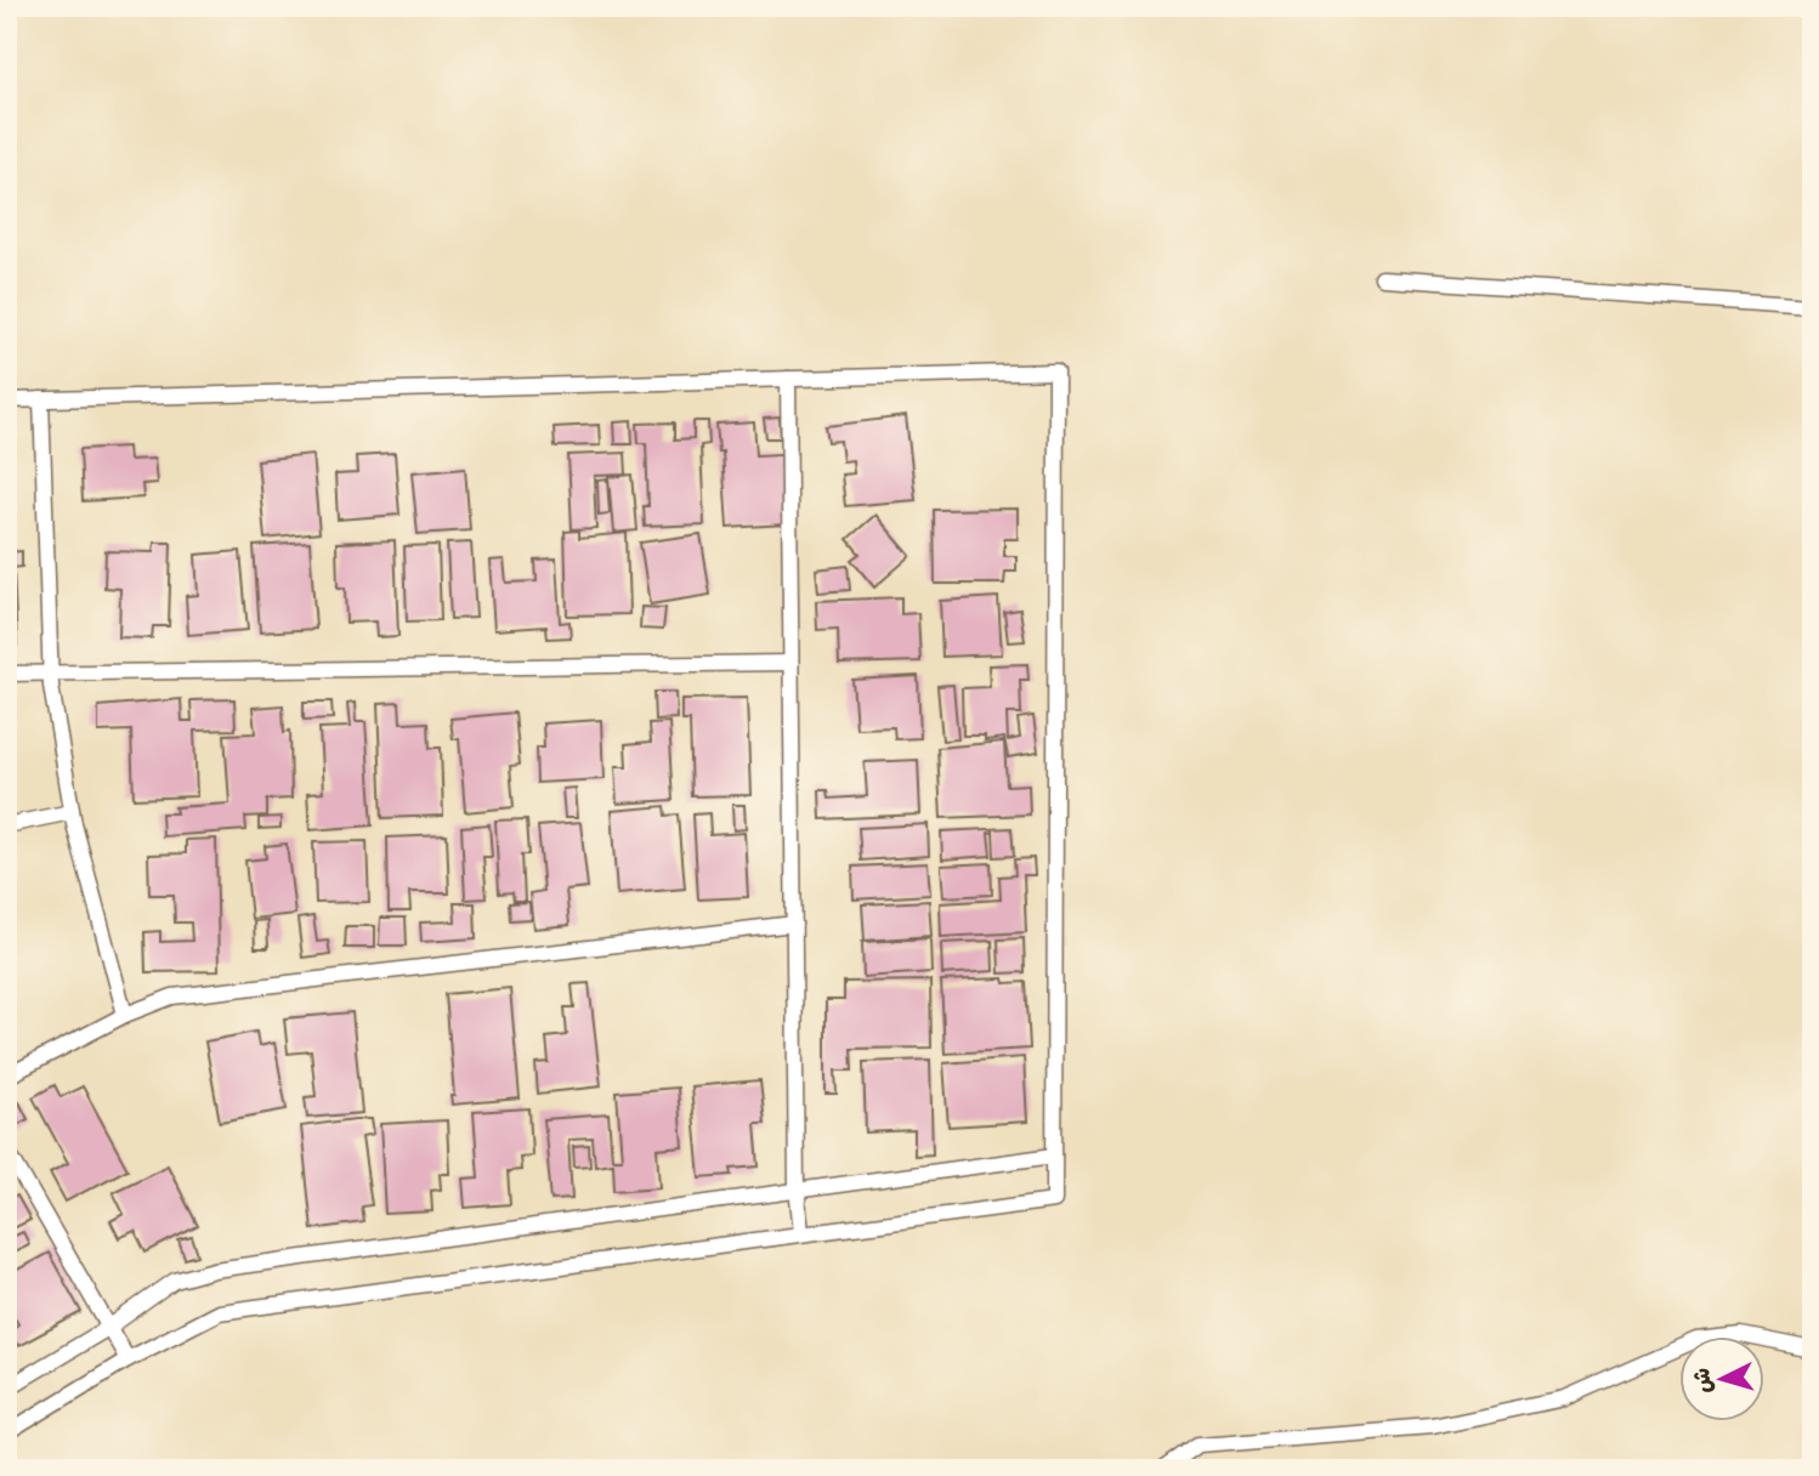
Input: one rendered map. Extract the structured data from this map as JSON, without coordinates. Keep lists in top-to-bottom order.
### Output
{
  "north": "left"
}
